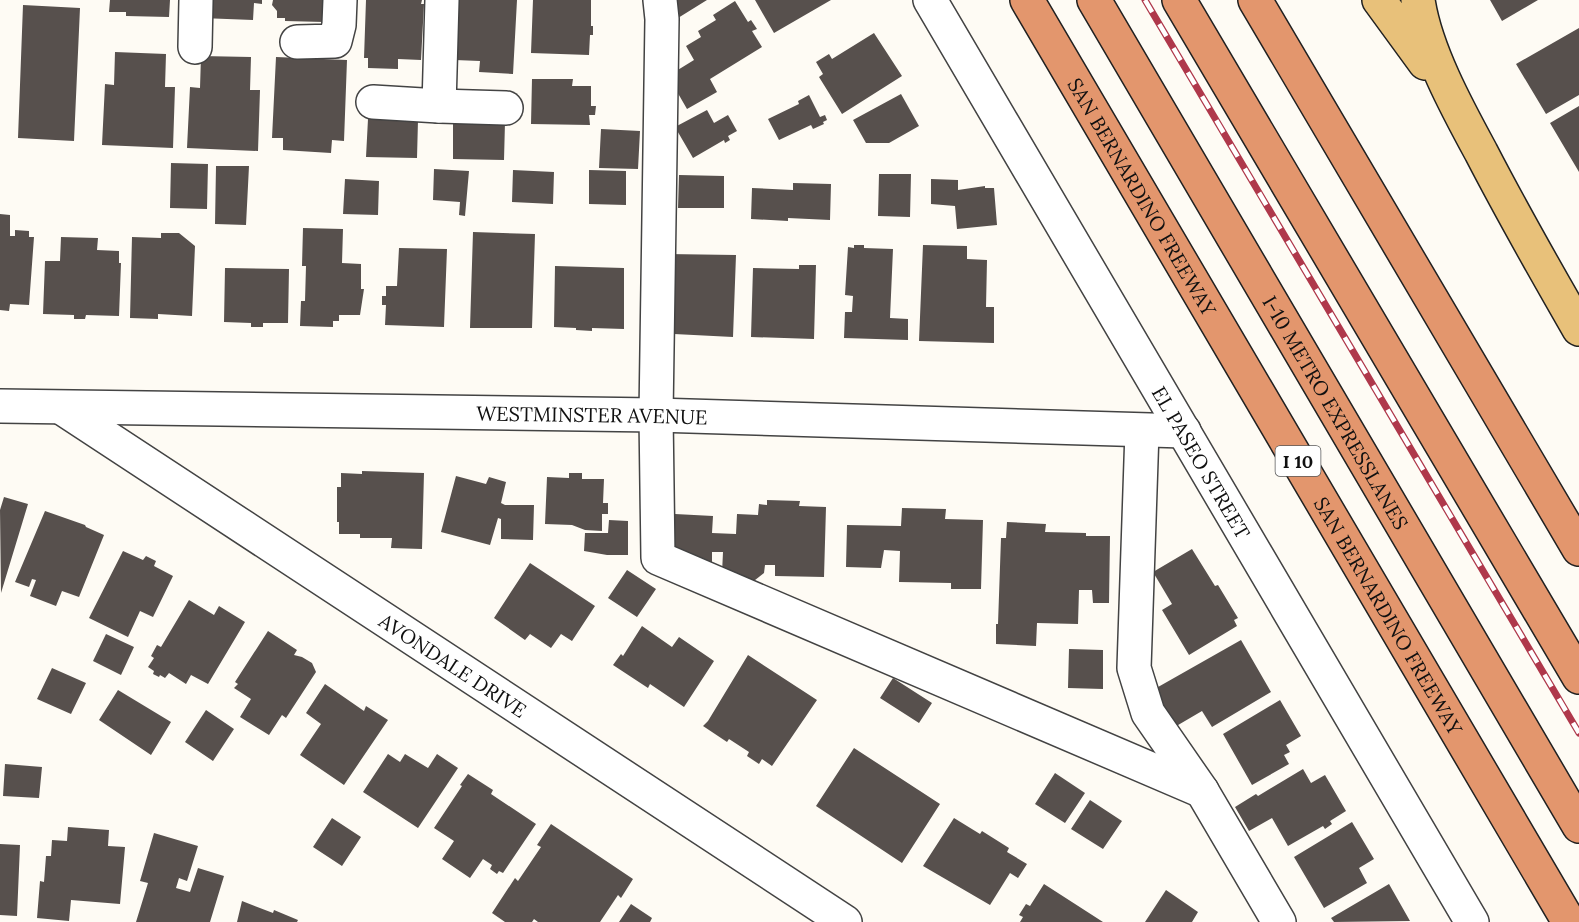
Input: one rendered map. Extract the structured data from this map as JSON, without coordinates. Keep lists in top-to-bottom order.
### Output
{
  "streets": {
    "highway": ["SAN BERNARDINO FREEWAY", "I-10 METRO EXPRESSLANES", "I 10"],
    "street": ["WESTMINSTER AVENUE", "EL PASEO STREET", "AVONDALE DRIVE"]
  },
  "crossings": [
    ["WESTMINSTER AVENUE", "EL PASEO STREET"],
    ["WESTMINSTER AVENUE", "AVONDALE DRIVE"]
  ]
}
